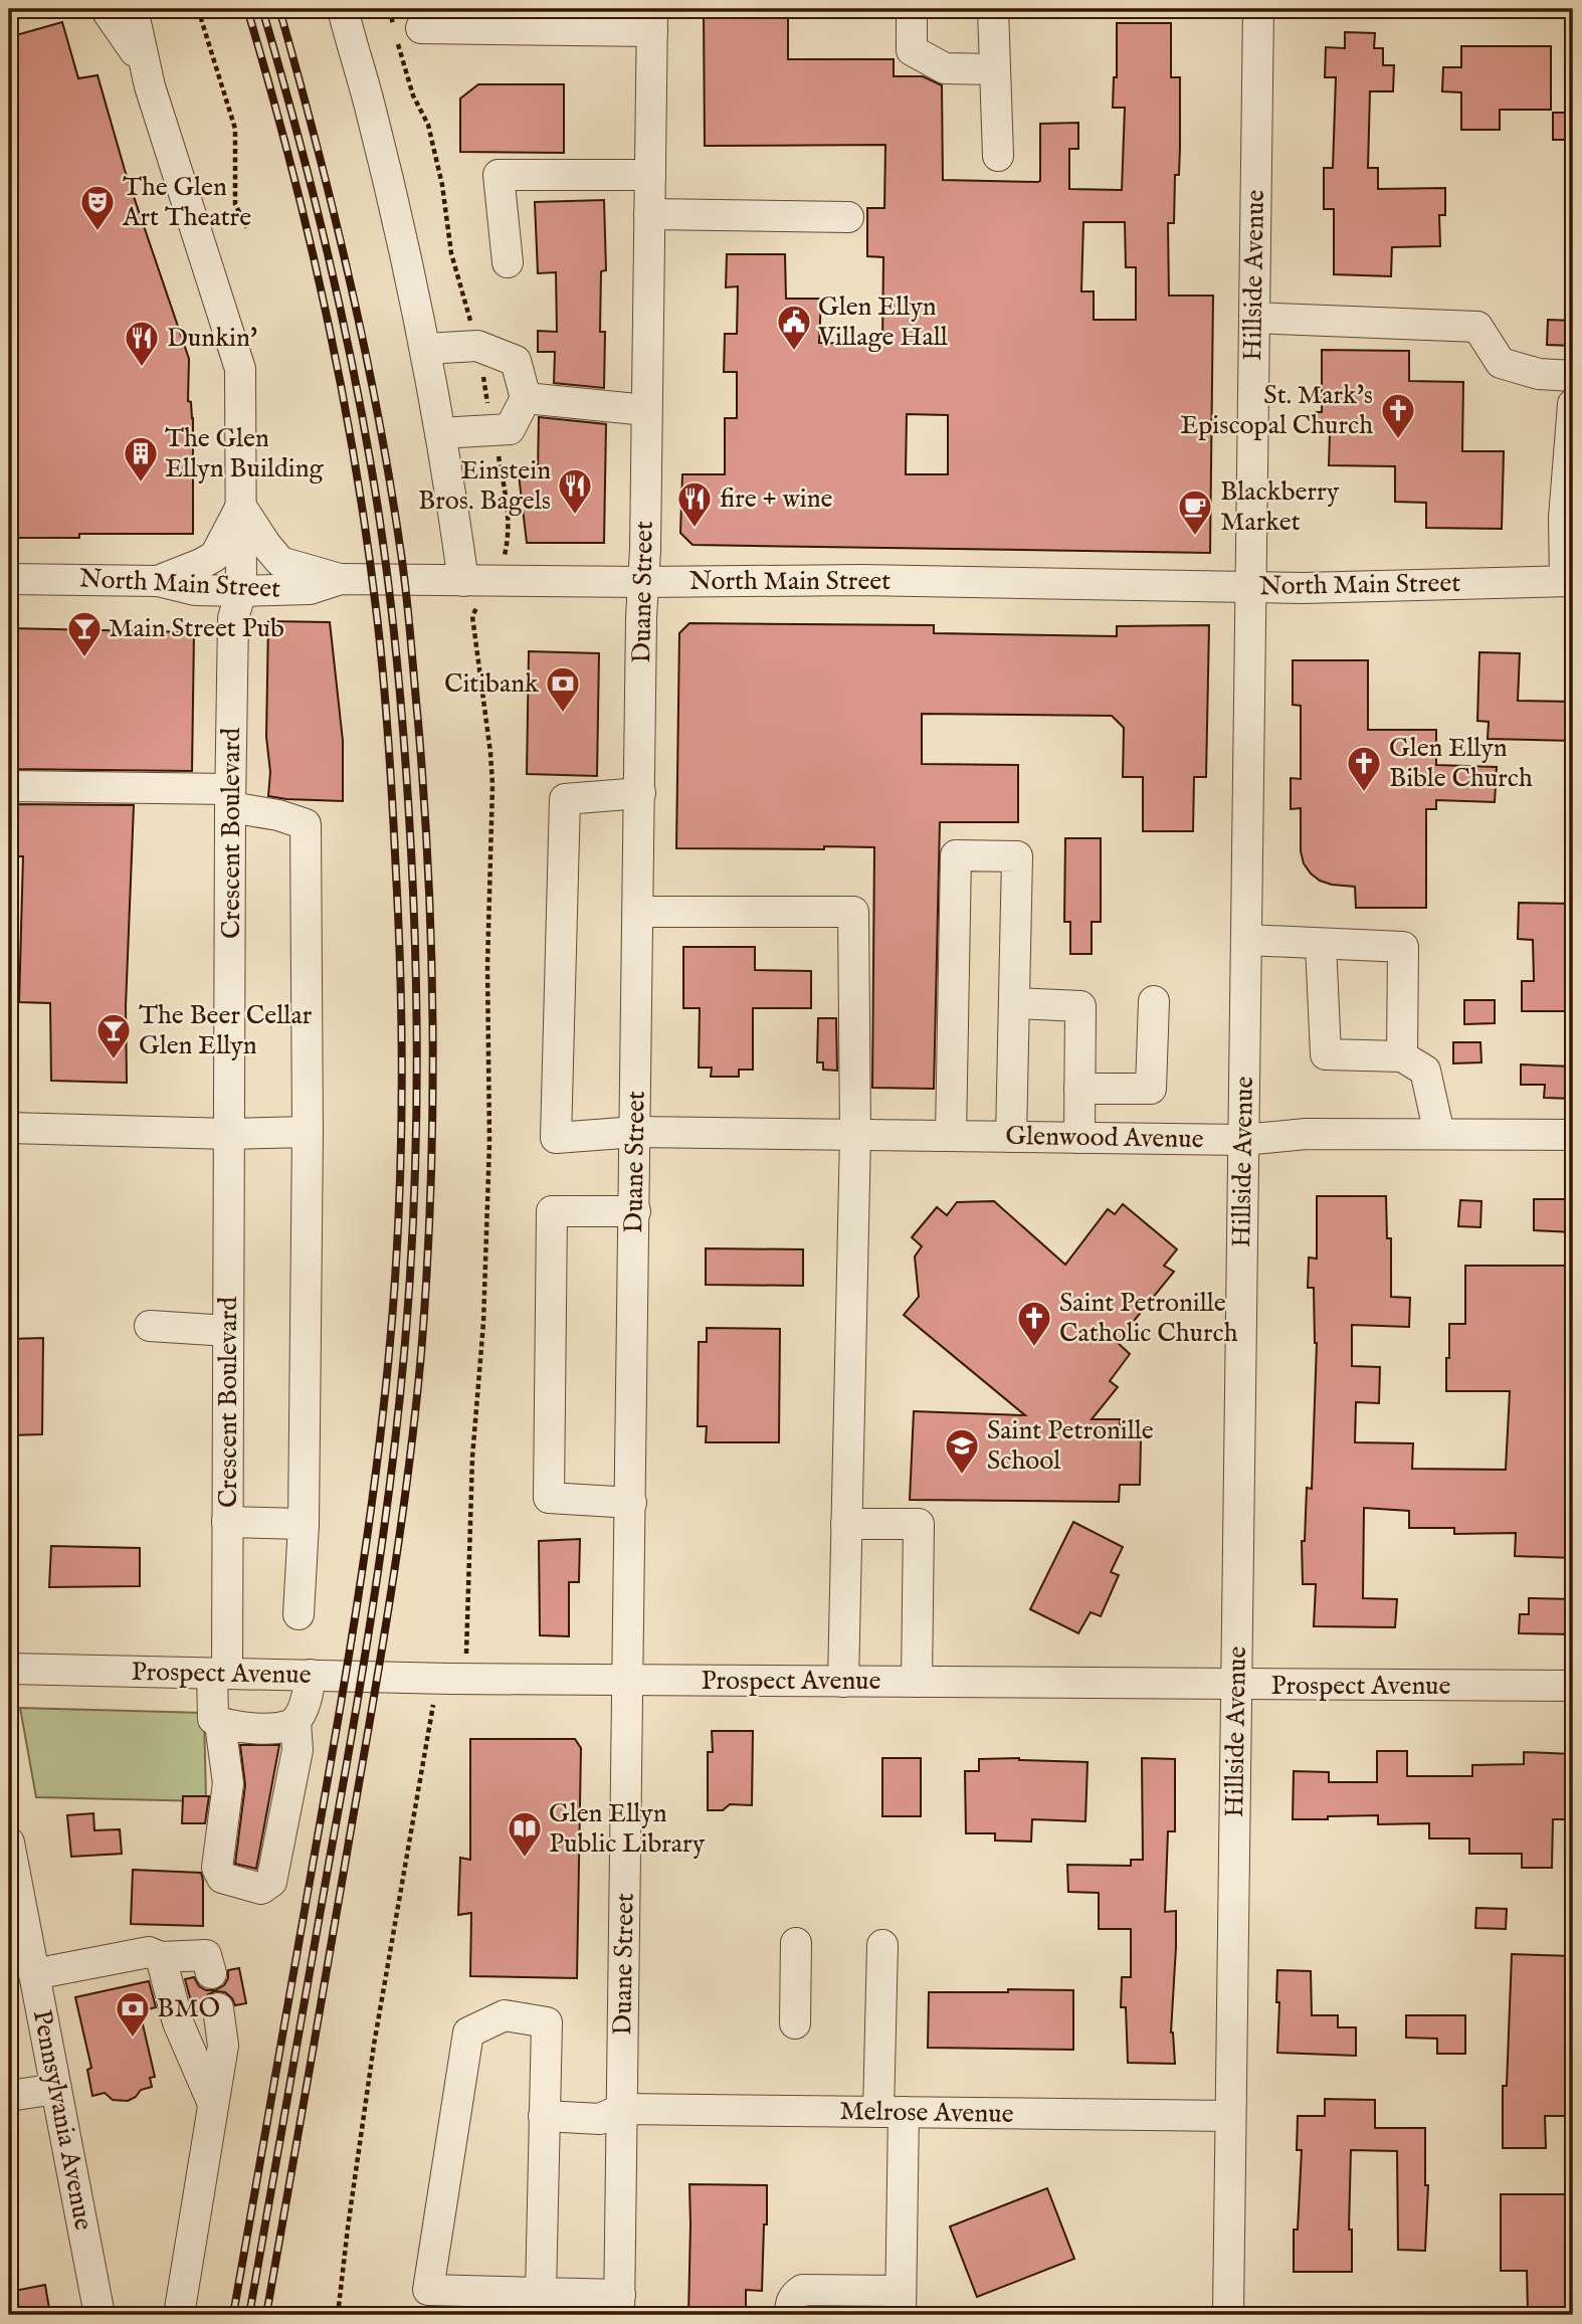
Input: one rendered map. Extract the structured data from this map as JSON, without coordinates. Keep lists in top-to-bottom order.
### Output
{
  "streets": {
    "street": [
      "Hillside Avenue",
      "North Main Street",
      "Duane Street",
      "Crescent Boulevard",
      "Glenwood Avenue",
      "Prospect Avenue",
      "Melrose Avenue",
      "Pennsylvania Avenue"
    ]
  },
  "crossings": [
    ["Hillside Avenue", "North Main Street"],
    ["Hillside Avenue", "Glenwood Avenue"],
    ["Hillside Avenue", "Prospect Avenue"],
    ["Hillside Avenue", "Melrose Avenue"],
    ["North Main Street", "Duane Street"],
    ["North Main Street", "Crescent Boulevard"],
    ["Duane Street", "Glenwood Avenue"],
    ["Duane Street", "Prospect Avenue"],
    ["Duane Street", "Melrose Avenue"],
    ["Crescent Boulevard", "Prospect Avenue"]
  ],
  "places": {
    "theatre": ["The Glen Art Theatre"],
    "public building": ["Glen Ellyn Village Hall"],
    "restaurant": ["Dunkin'", "Einstein Bros. Bagels", "fire + wine"],
    "church": ["St. Mark's Episcopal Church", "Glen Ellyn Bible Church", "Saint Petronille Catholic Church"],
    "building": ["The Glen Ellyn Building"],
    "cafe": ["Blackberry Market"],
    "bar": ["Main Street Pub", "The Beer Cellar Glen Ellyn"],
    "bank": ["Citibank", "BMO"],
    "school or university": ["Saint Petronille School"],
    "library": ["Glen Ellyn Public Library"]
  }
}
